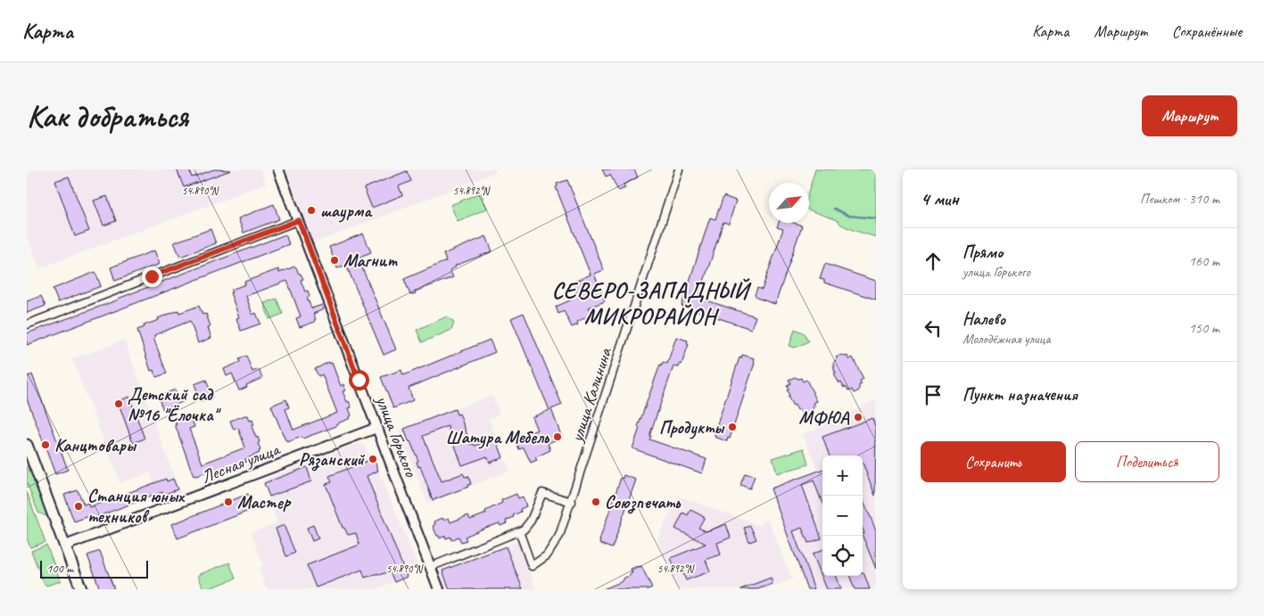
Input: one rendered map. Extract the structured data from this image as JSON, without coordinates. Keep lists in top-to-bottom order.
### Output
{
  "streets": {
    "street": ["улица Калинина", "улица Горького", "Лесная улица"]
  },
  "crossings": [
    ["улица Горького", "Лесная улица"]
  ],
  "districts": ["СЕВЕРО-ЗАПАДНЫЙ МИКРОРАЙОН"],
  "places": [
    "шаурма",
    "Магнит",
    "Детский сад №16 \"Ёлочка\"",
    "МФЮА",
    "Продукты",
    "Шатура Мебель",
    "Канцтовары",
    "Рязанский",
    "Мастер",
    "Союзпечать",
    "Станция юных техников"
  ],
  "scale_bar": "100 m",
  "north": "top right",
  "page": {
    "header": "Карта",
    "nav": ["Карта", "Маршрут", "Сохранённые"],
    "buttons": [
      "Маршрут",
      ["Сохранить", "Поделиться"]
    ],
    "title": "Как добраться",
    "heading": ["4 мин", "Пешком · 310 m"],
    "list": [
      ["Прямо", "улица Горького", "160 m"],
      ["Налево", "Молодёжная улица", "150 m"],
      "Пункт назначения"
    ],
    "map_buttons": ["+", "−"],
    "scale": "100 m"
  },
  "coordinates": ["54.890°N", "54.892°N"]
}
